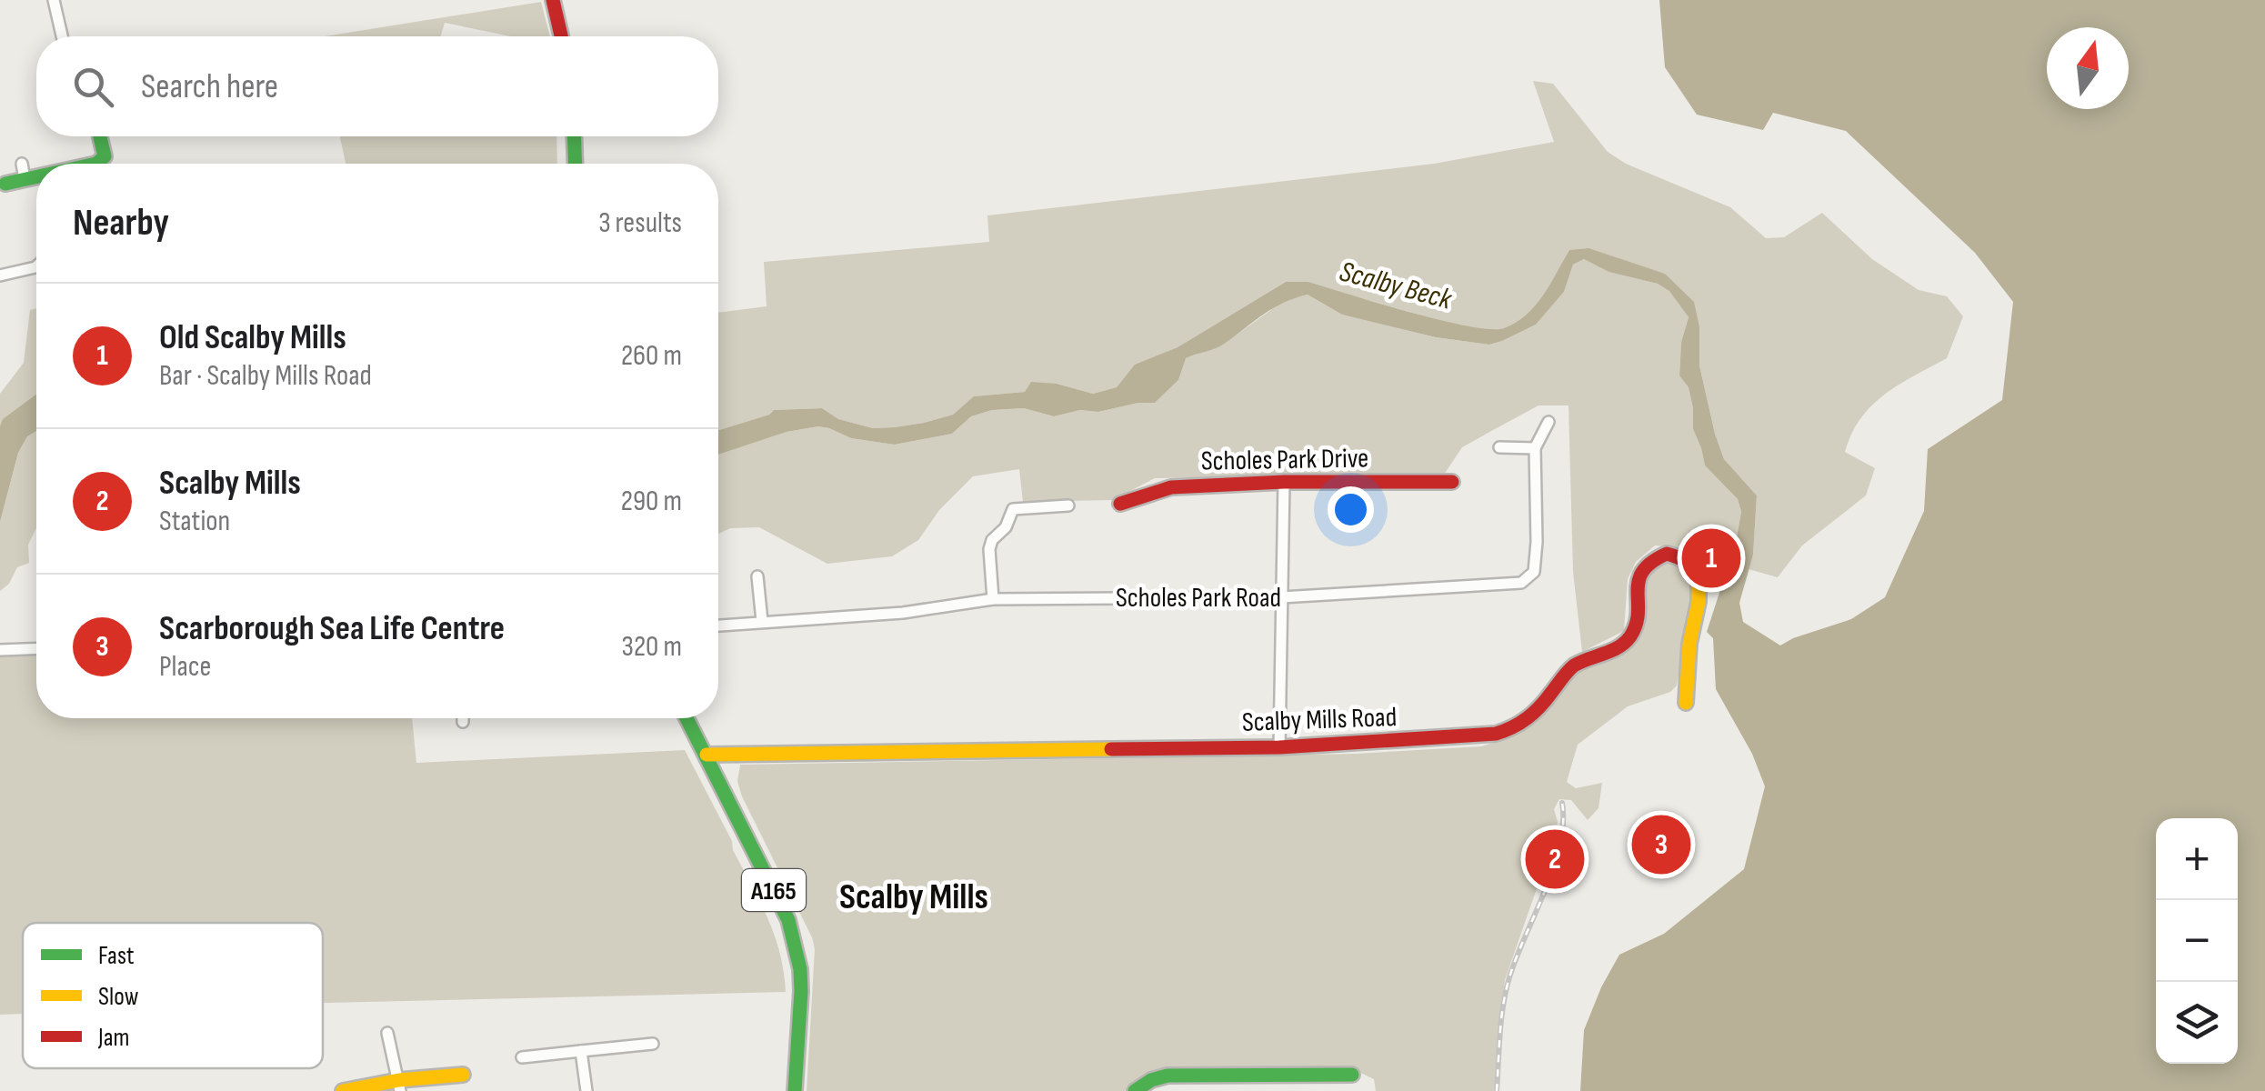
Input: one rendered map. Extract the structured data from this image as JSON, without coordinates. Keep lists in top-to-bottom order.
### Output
{
  "streets": {
    "street": [
      "Scholes Park Drive",
      "Scholes Park Road",
      "Scalby Mills Road",
      "A165"
    ]
  },
  "crossings": [
    ["Scalby Mills Road", "A165"]
  ],
  "districts": ["Scalby Mills"],
  "water": ["Scalby Beck"],
  "legend": ["Fast", "Slow", "Jam"],
  "north": "top",
  "page": {
    "search": "Search here",
    "heading": ["Nearby", "3 results"],
    "list": [
      {
        "mark": "1",
        "name": "Old Scalby Mills",
        "note": "Bar · Scalby Mills Road",
        "value": "260 m"
      },
      {
        "mark": "2",
        "name": "Scalby Mills",
        "note": "Station",
        "value": "290 m"
      },
      {
        "mark": "3",
        "name": "Scarborough Sea Life Centre",
        "note": "Place",
        "value": "320 m"
      }
    ],
    "pins": ["1", "3", "2"],
    "map_buttons": ["+", "−"]
  }
}
